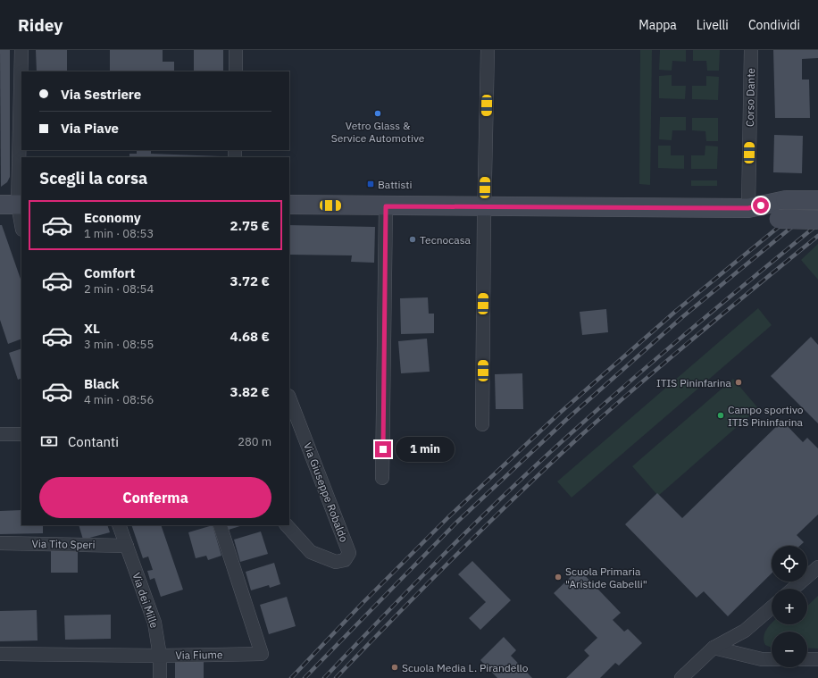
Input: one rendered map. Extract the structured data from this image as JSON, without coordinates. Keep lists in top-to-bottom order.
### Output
{
  "streets": {
    "street": [
      "Corso Dante",
      "Via Giuseppe Robaldo",
      "Via Tito Speri",
      "Via dei Mille",
      "Via Fiume"
    ]
  },
  "crossings": [
    ["Via Tito Speri", "Via dei Mille"],
    ["Via dei Mille", "Via Fiume"]
  ],
  "places": {
    "other": [
      "Vetro Glass & Service Automotive",
      "Tecnocasa",
      "ITIS Pininfarina",
      "Campo sportivo ITIS Pininfarina",
      "Scuola Primaria \"Aristide Gabelli\"",
      "Scuola Media L. Pirandello"
    ],
    "transit": ["Battisti"]
  },
  "page": {
    "header": "Ridey",
    "nav": ["Mappa", "Livelli", "Condividi"],
    "banner": ["Via Sestriere", "Via Piave"],
    "heading": "Scegli la corsa",
    "list": [
      {
        "name": "Economy",
        "note": "1 min · 08:53",
        "value": "2.75 €"
      },
      {
        "name": "Comfort",
        "note": "2 min · 08:54",
        "value": "3.72 €"
      },
      {
        "name": "XL",
        "note": "3 min · 08:55",
        "value": "4.68 €"
      },
      {
        "name": "Black",
        "note": "4 min · 08:56",
        "value": "3.82 €"
      }
    ],
    "pay": ["Contanti", "280 m"],
    "bubble": "1 min",
    "buttons": "Conferma",
    "map_buttons": ["+", "−"]
  }
}
